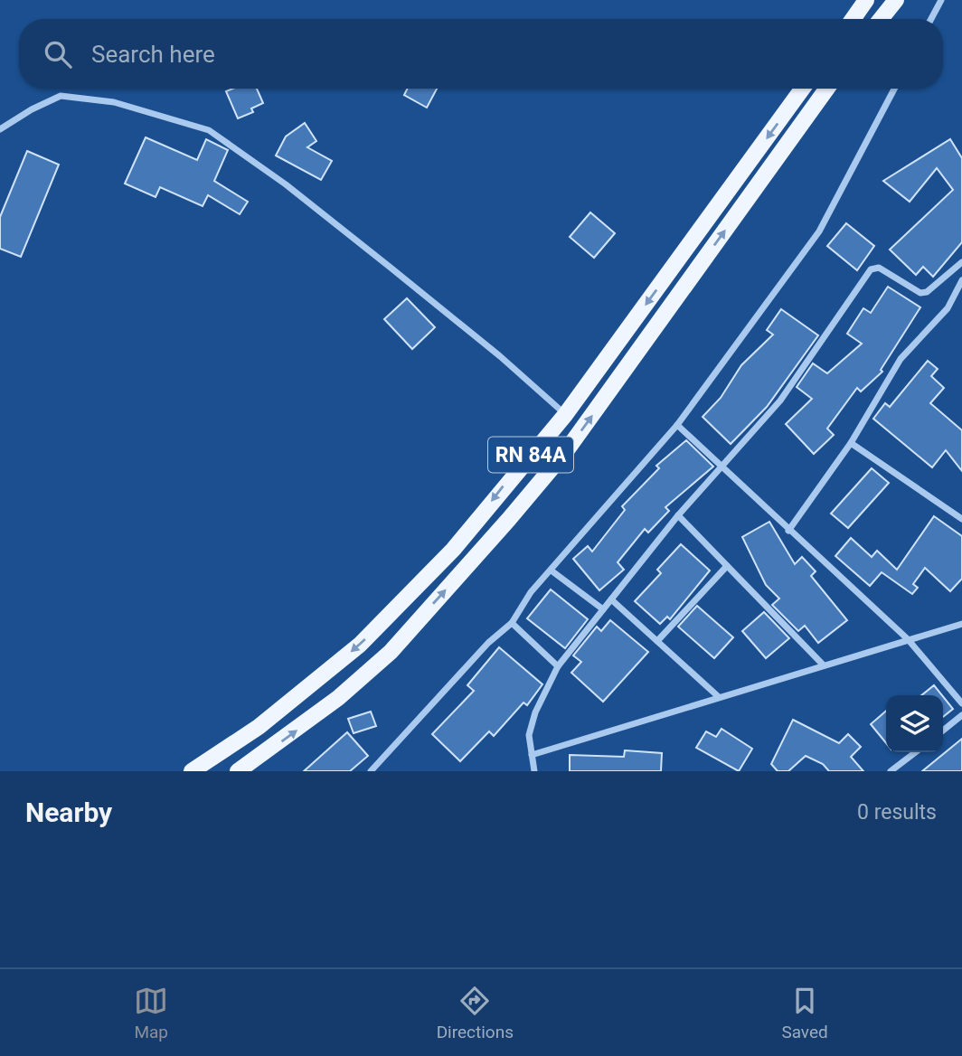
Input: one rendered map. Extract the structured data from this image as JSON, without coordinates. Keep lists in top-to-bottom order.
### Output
{
  "streets": {
    "main road": ["RN 84A"]
  },
  "page": {
    "search": "Search here",
    "heading": ["Nearby", "0 results"],
    "nav": ["Map", "Directions", "Saved"]
  }
}
